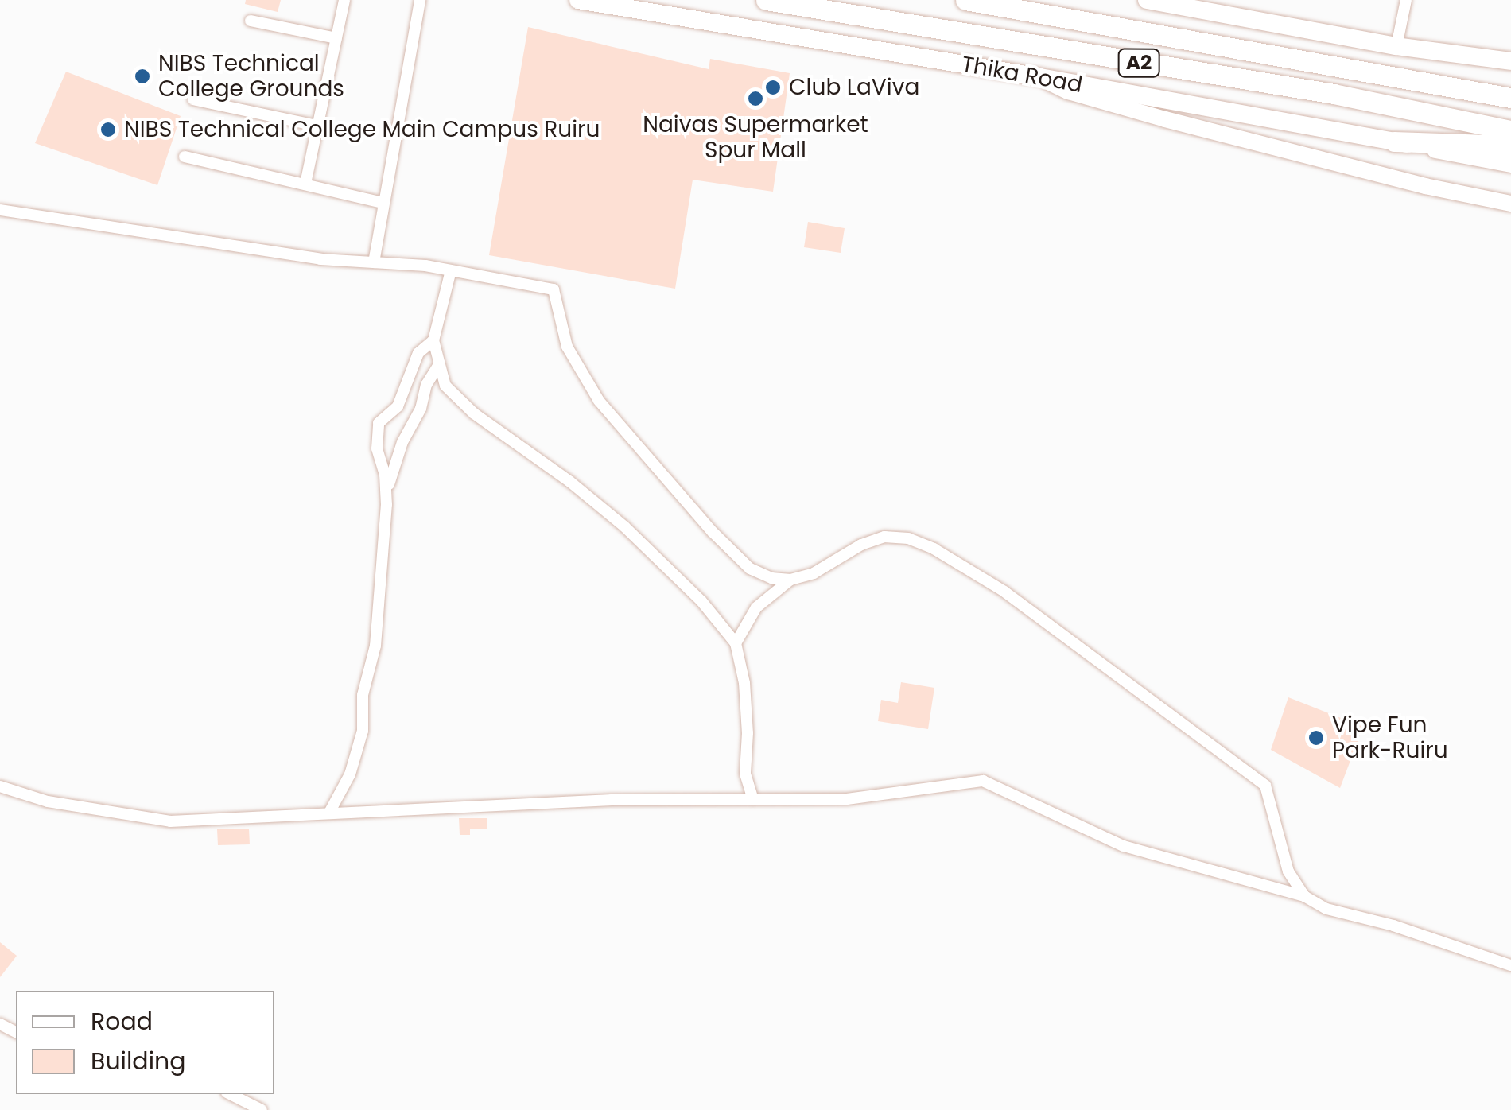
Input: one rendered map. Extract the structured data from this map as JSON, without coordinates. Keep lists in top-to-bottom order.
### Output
{
  "streets": {
    "highway": ["A2", "Thika Road"]
  },
  "places": [
    "NIBS Technical College Grounds",
    "Club LaViva",
    "Naivas Supermarket Spur Mall",
    "NIBS Technical College Main Campus Ruiru",
    "Vipe Fun Park-Ruiru"
  ],
  "legend": ["Road", "Building"]
}
